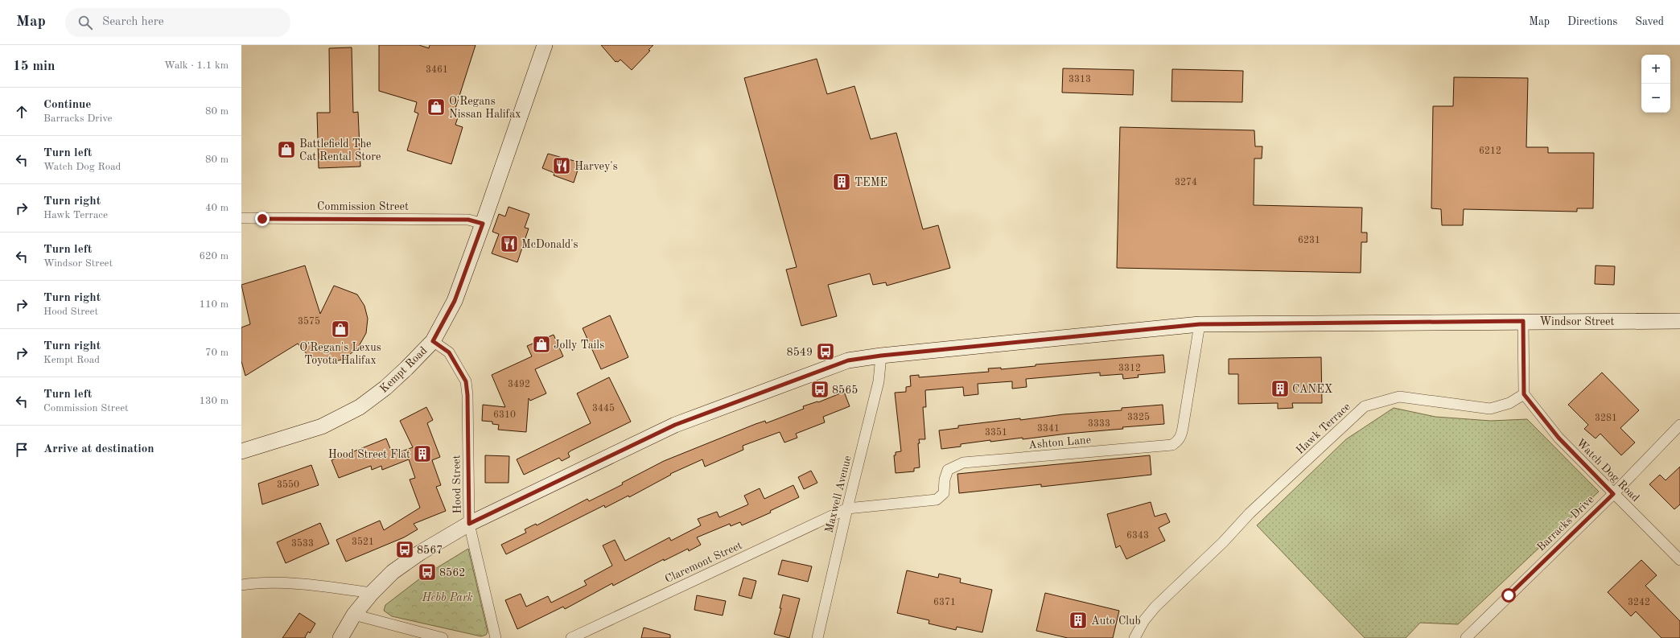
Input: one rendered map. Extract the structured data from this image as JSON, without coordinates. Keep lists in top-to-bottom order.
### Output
{
  "streets": {
    "street": [
      "Commission Street",
      "Windsor Street",
      "Kempt Road",
      "Hawk Terrace",
      "Ashton Lane",
      "Watch Dog Road",
      "Hood Street",
      "Maxwell Avenue",
      "Barracks Drive",
      "Claremont Street"
    ]
  },
  "crossings": [
    ["Commission Street", "Kempt Road"],
    ["Windsor Street", "Ashton Lane"],
    ["Windsor Street", "Hood Street"],
    ["Windsor Street", "Maxwell Avenue"],
    ["Kempt Road", "Hood Street"],
    ["Hawk Terrace", "Watch Dog Road"],
    ["Ashton Lane", "Maxwell Avenue"],
    ["Ashton Lane", "Claremont Street"],
    ["Watch Dog Road", "Barracks Drive"],
    ["Maxwell Avenue", "Claremont Street"]
  ],
  "parks": ["Hebb Park"],
  "places": {
    "shop": [
      "O'Regans Nissan Halifax",
      "Battlefield The Cat Rental Store",
      "O'Regan's Lexus Toyota Halifax",
      "Jolly Tails"
    ],
    "restaurant": ["Harvey's", "McDonald's"],
    "building": [
      "TEME",
      "CANEX",
      "Hood Street Flat",
      "Auto Club"
    ],
    "bus stop": [
      "8549",
      "8565",
      "8567",
      "8562"
    ]
  },
  "house_numbers": [
    "3461",
    "3313",
    "6212",
    "3274",
    "6231",
    "3575",
    "3312",
    "3492",
    "3445",
    "6310",
    "3325",
    "3281",
    "3333",
    "3341",
    "3351",
    "3550",
    "6343",
    "3521",
    "3533",
    "6371",
    "3242"
  ],
  "page": {
    "header": "Map",
    "search": "Search here",
    "nav": ["Map", "Directions", "Saved"],
    "heading": ["15 min", "Walk · 1.1 km"],
    "map_buttons": ["+", "−"],
    "list": [
      ["Continue", "Barracks Drive", "80 m"],
      ["Turn left", "Watch Dog Road", "80 m"],
      ["Turn right", "Hawk Terrace", "40 m"],
      ["Turn left", "Windsor Street", "620 m"],
      ["Turn right", "Hood Street", "110 m"],
      ["Turn right", "Kempt Road", "70 m"],
      ["Turn left", "Commission Street", "130 m"],
      "Arrive at destination"
    ]
  }
}
